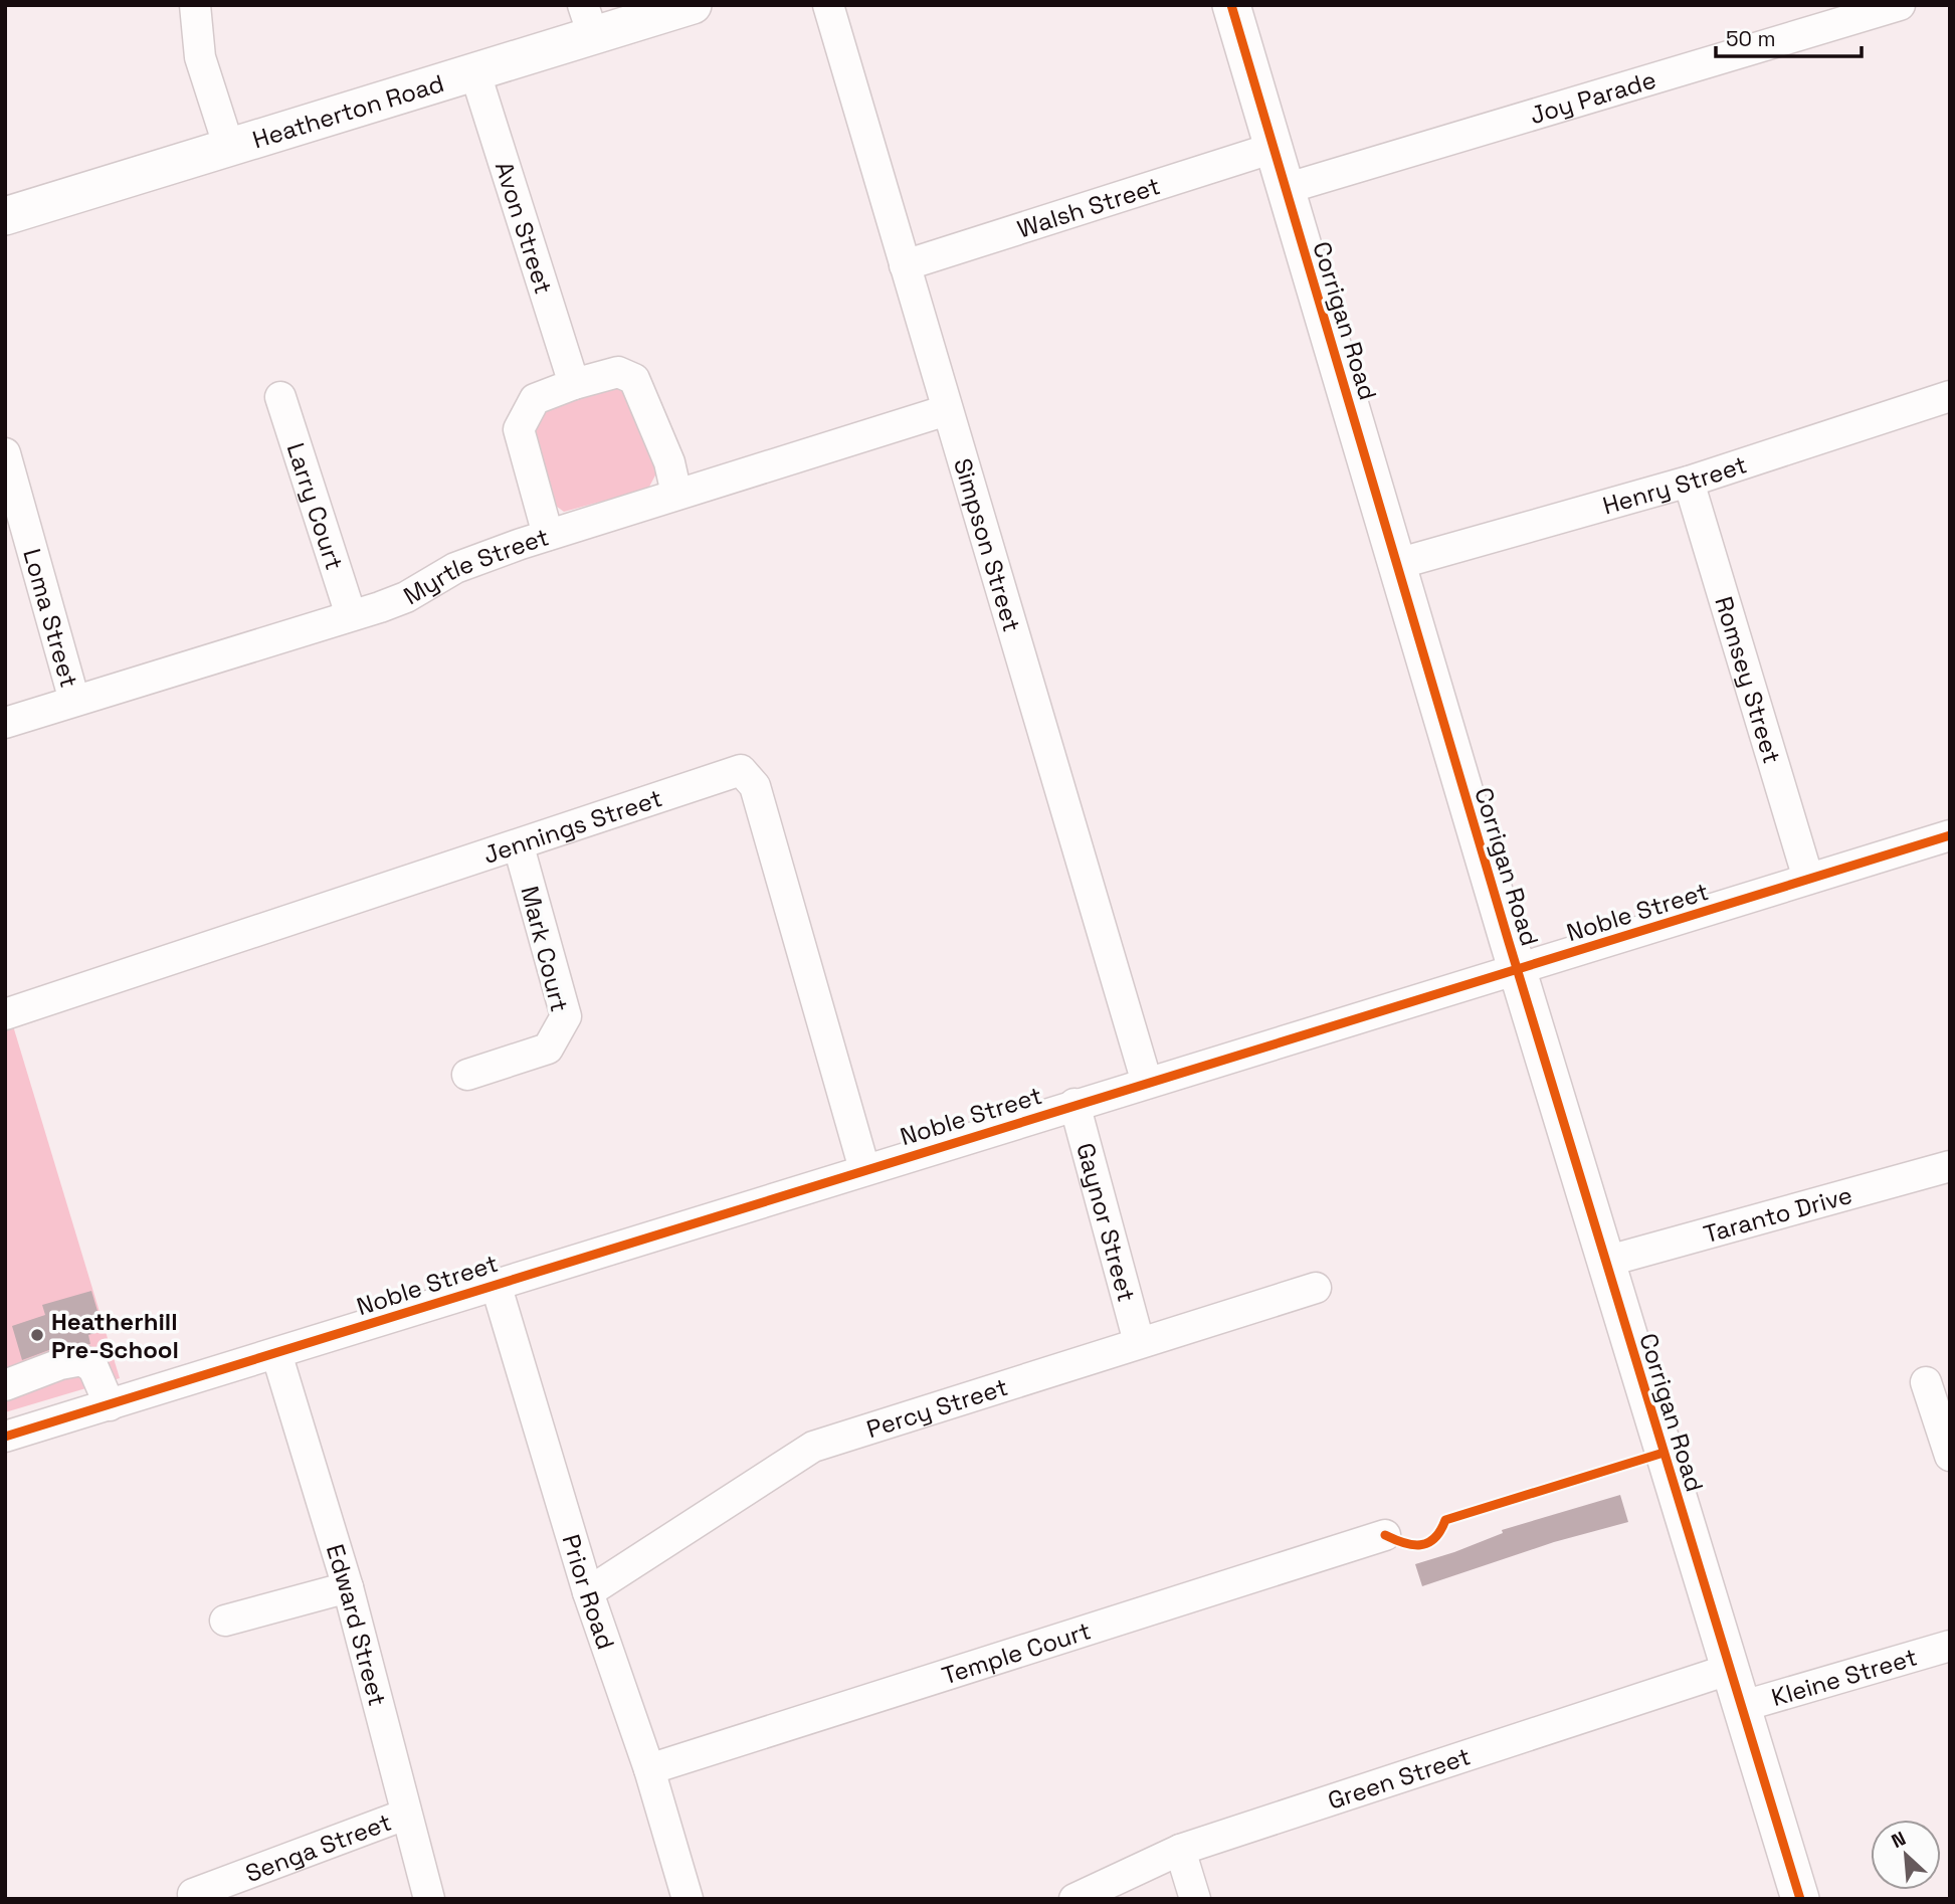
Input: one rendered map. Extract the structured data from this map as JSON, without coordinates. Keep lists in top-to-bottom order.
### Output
{
  "streets": {
    "main road": ["Heatherton Road", "Corrigan Road"],
    "street": [
      "Joy Parade",
      "Walsh Street",
      "Avon Street",
      "Henry Street",
      "Larry Court",
      "Simpson Street",
      "Myrtle Street",
      "Loma Street",
      "Romsey Street",
      "Jennings Street",
      "Noble Street",
      "Mark Court",
      "Taranto Drive",
      "Gaynor Street",
      "Percy Street",
      "Prior Road",
      "Edward Street",
      "Temple Court",
      "Kleine Street",
      "Green Street",
      "Senga Street"
    ]
  },
  "crossings": [
    ["Joy Parade", "Corrigan Road"],
    ["Heatherton Road", "Avon Street"],
    ["Walsh Street", "Corrigan Road"],
    ["Walsh Street", "Simpson Street"],
    ["Corrigan Road", "Henry Street"],
    ["Corrigan Road", "Noble Street"],
    ["Corrigan Road", "Taranto Drive"],
    ["Corrigan Road", "Kleine Street"],
    ["Corrigan Road", "Green Street"],
    ["Henry Street", "Romsey Street"],
    ["Larry Court", "Myrtle Street"],
    ["Simpson Street", "Myrtle Street"],
    ["Simpson Street", "Noble Street"],
    ["Myrtle Street", "Loma Street"],
    ["Romsey Street", "Noble Street"],
    ["Jennings Street", "Noble Street"],
    ["Jennings Street", "Mark Court"],
    ["Noble Street", "Gaynor Street"],
    ["Noble Street", "Prior Road"],
    ["Noble Street", "Edward Street"],
    ["Gaynor Street", "Percy Street"],
    ["Percy Street", "Prior Road"],
    ["Prior Road", "Temple Court"],
    ["Edward Street", "Senga Street"]
  ],
  "places": ["Heatherhill Pre-School"],
  "scale_bar": "50 m",
  "north": "top left"
}
